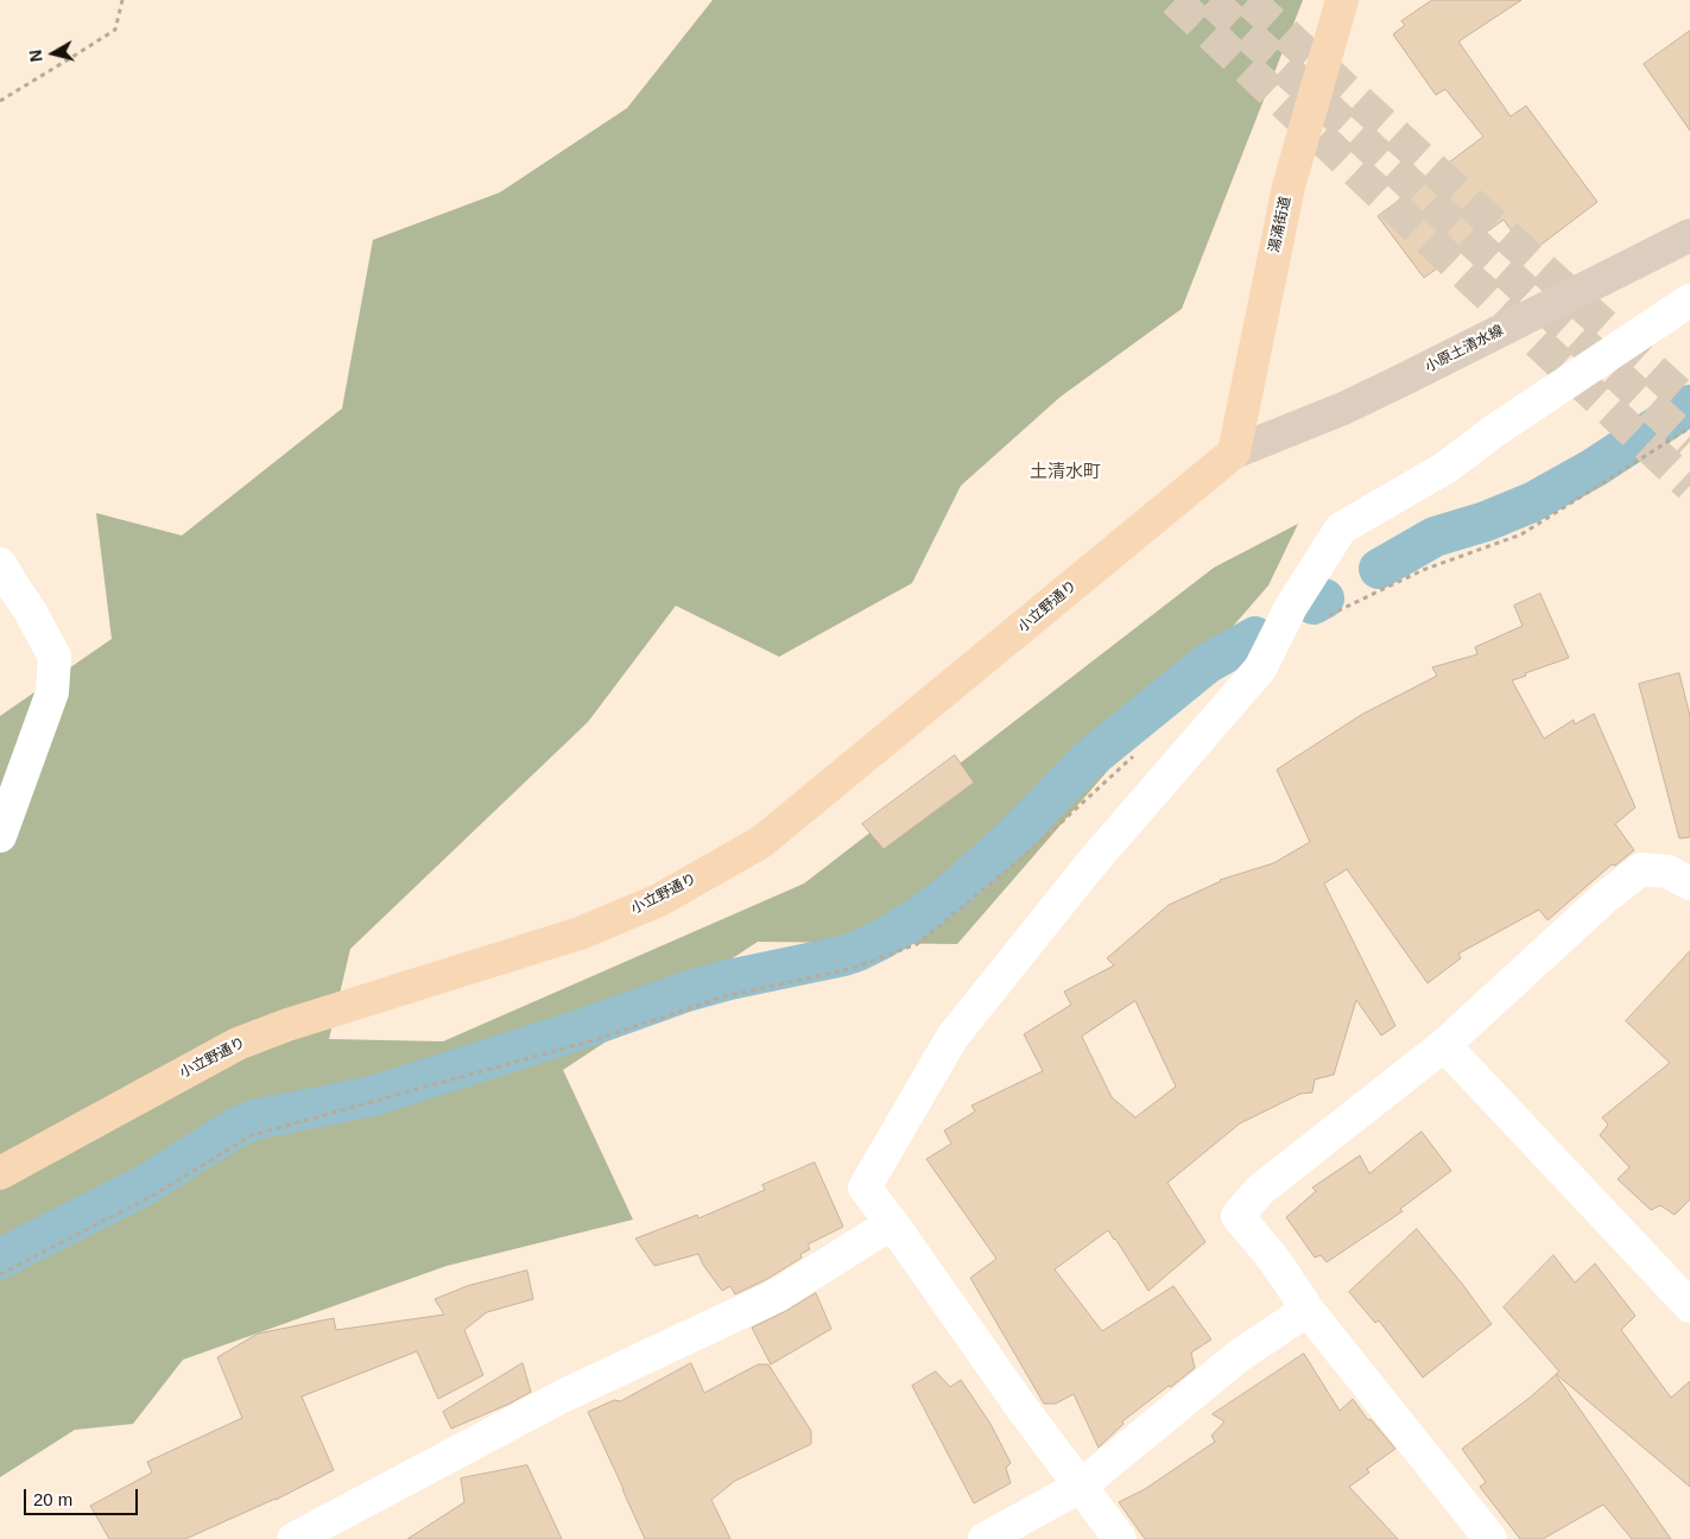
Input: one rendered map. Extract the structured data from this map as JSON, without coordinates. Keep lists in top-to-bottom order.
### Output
{
  "streets": {
    "main road": ["湯涌街道", "小原土清水線", "小立野通り"]
  },
  "crossings": [
    ["湯涌街道", "小原土清水線"],
    ["湯涌街道", "小立野通り"],
    ["小原土清水線", "小立野通り"]
  ],
  "districts": ["土清水町"],
  "scale_bar": "20 m",
  "north": "left"
}
